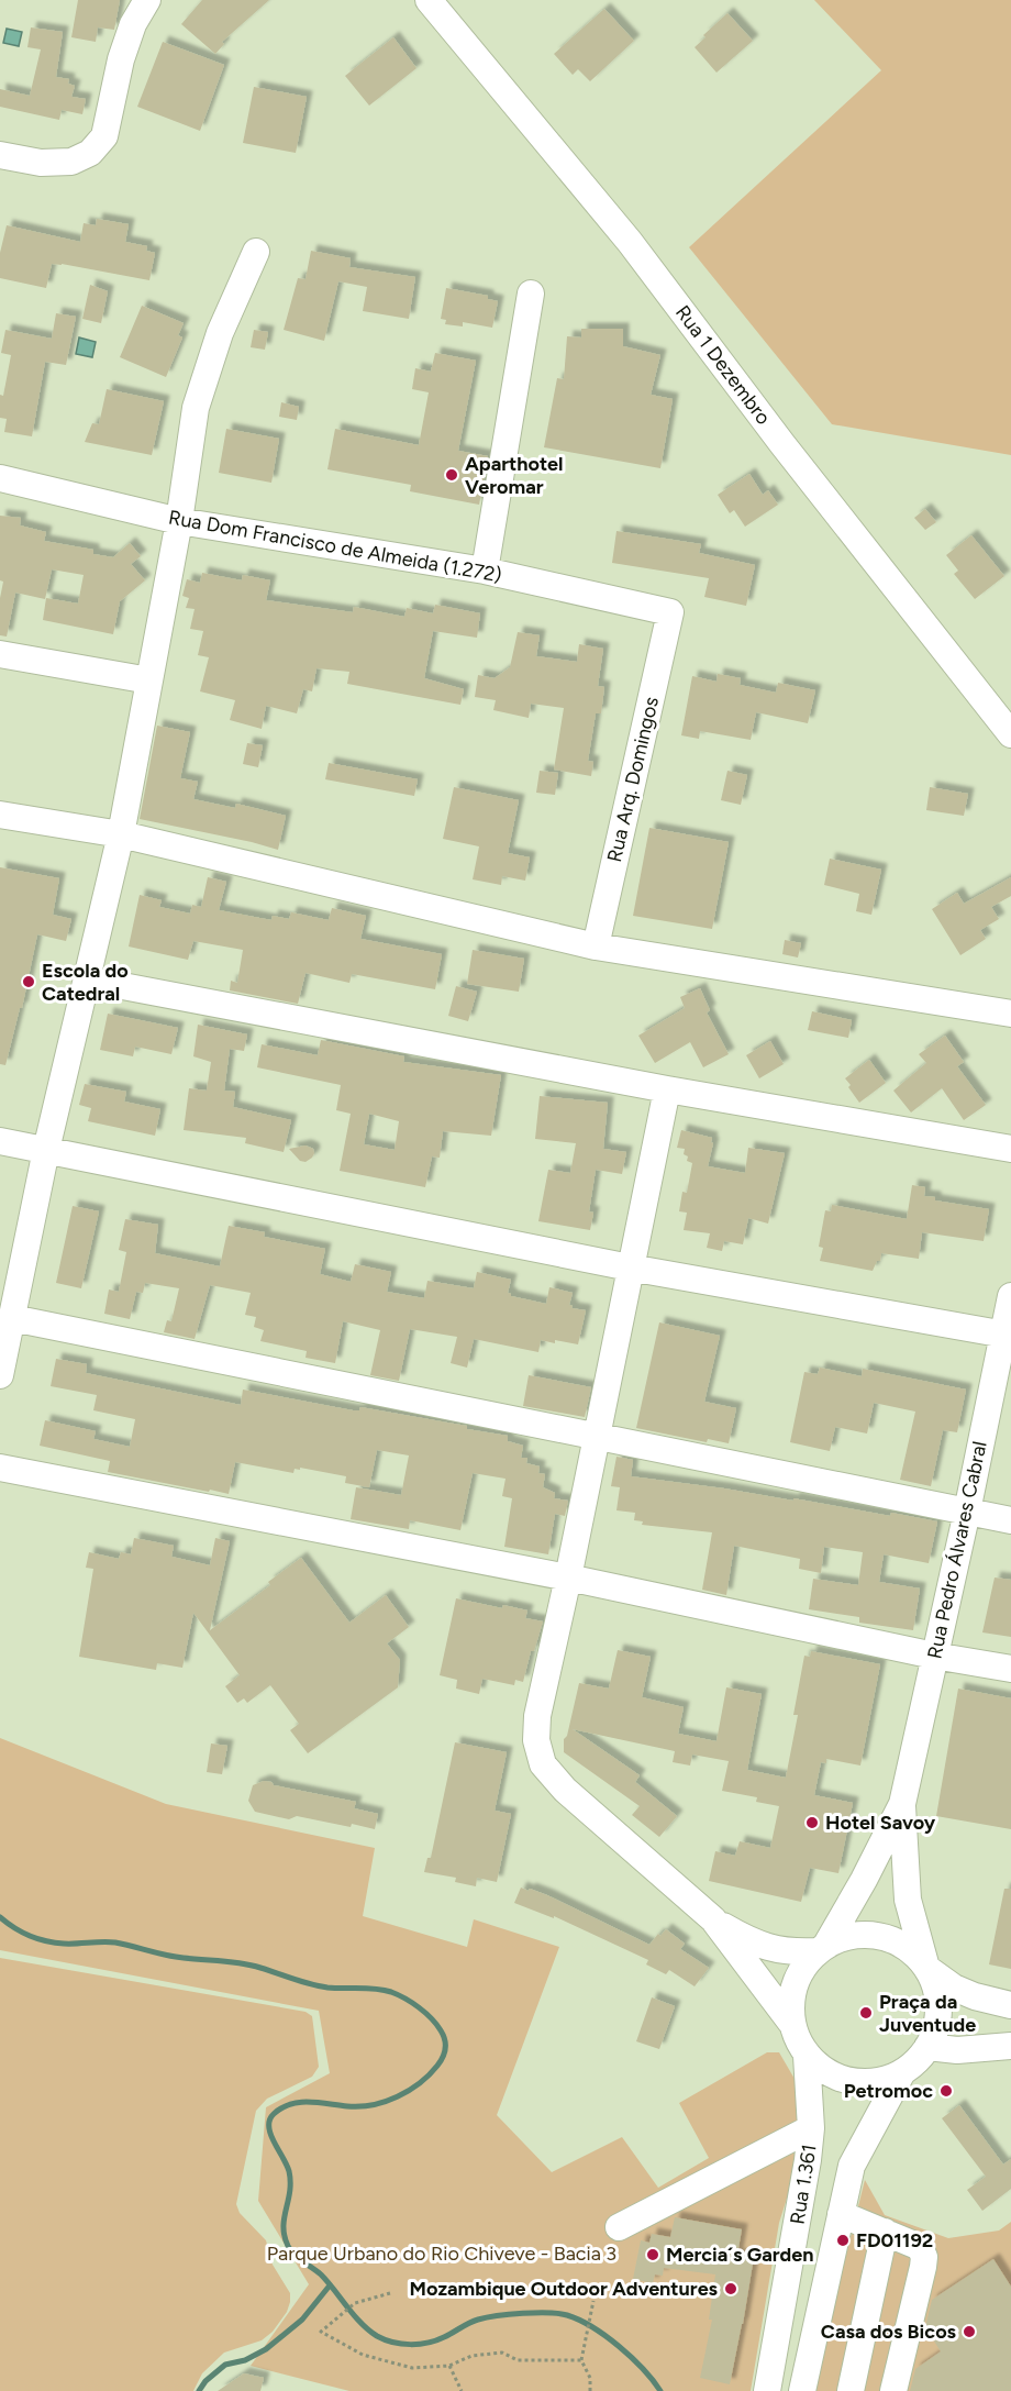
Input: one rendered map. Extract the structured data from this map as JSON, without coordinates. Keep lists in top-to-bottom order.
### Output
{
  "streets": {
    "street": [
      "Rua 1 Dezembro",
      "Rua Dom Francisco de Almeida (1.272)",
      "Rua Arq. Domingos",
      "Rua Pedro Álvares Cabral",
      "Rua 1.361"
    ]
  },
  "crossings": [
    ["Rua Dom Francisco de Almeida (1.272)", "Rua Arq. Domingos"]
  ],
  "parks": ["Parque Urbano do Rio Chiveve - Bacia 3"],
  "places": [
    "Aparthotel Veromar",
    "Escola do Catedral",
    "Hotel Savoy",
    "Praça da Juventude",
    "Petromoc",
    "FD01192",
    "Mercia´s Garden",
    "Mozambique Outdoor Adventures",
    "Casa dos Bicos"
  ]
}
